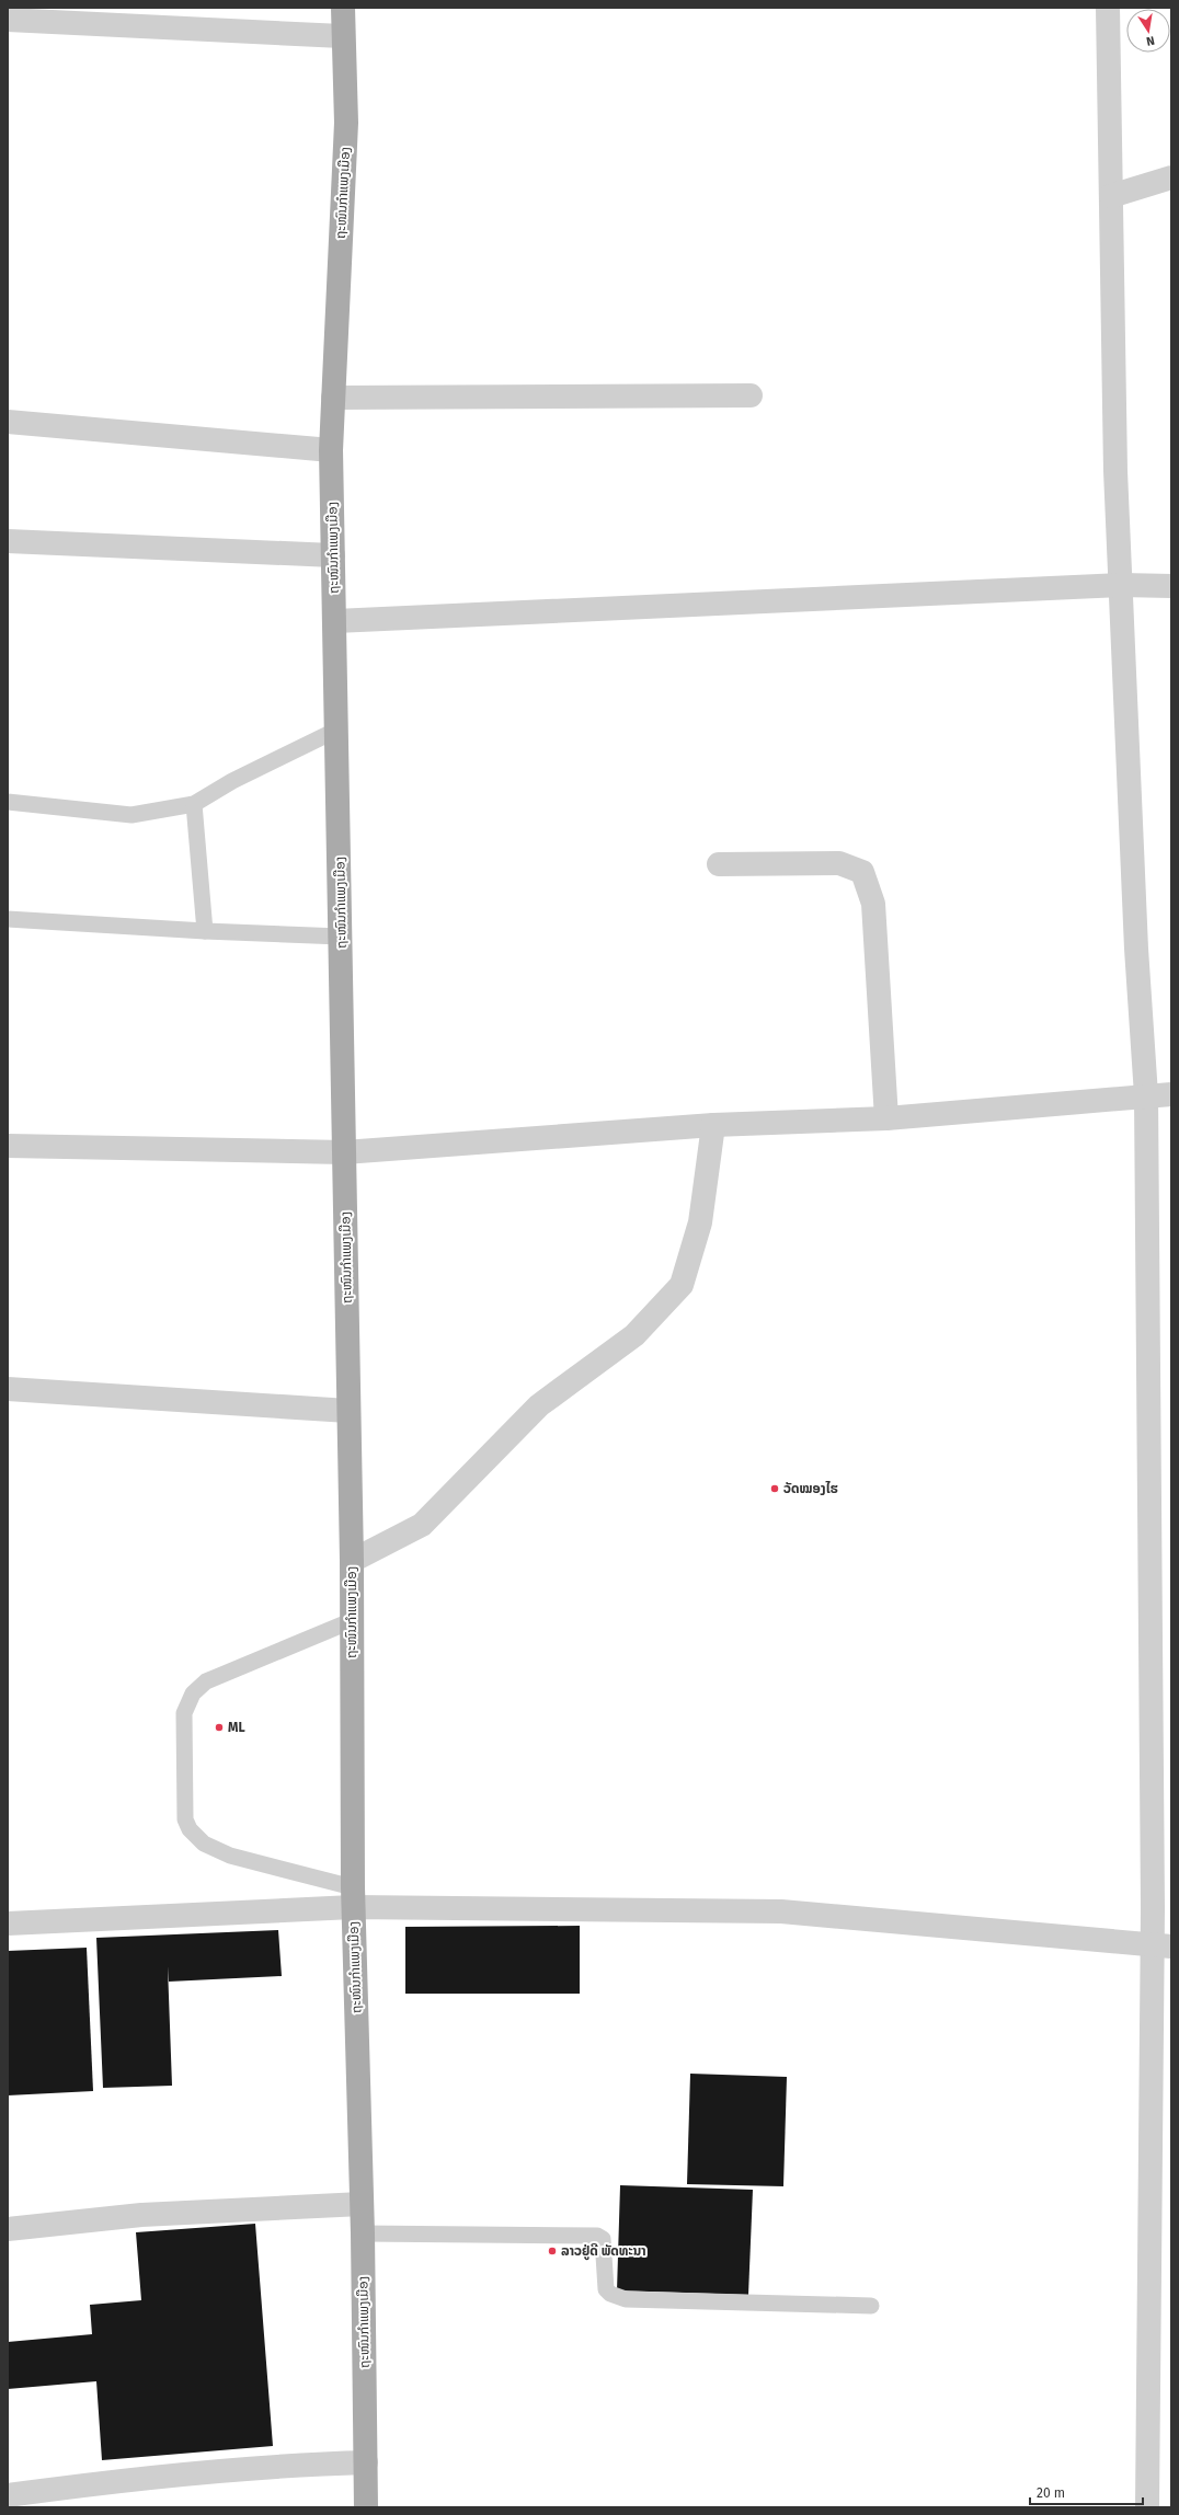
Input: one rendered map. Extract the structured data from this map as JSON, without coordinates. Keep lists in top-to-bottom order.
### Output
{
  "streets": {
    "main road": ["ຖະໜົນກຳແພງເມືອງ"]
  },
  "places": ["ວັດໝອງໄຮ", "ML", "ລາວຢູ່ດີ ພັດທະນາ"],
  "scale_bar": "20 m",
  "north": "bottom"
}
